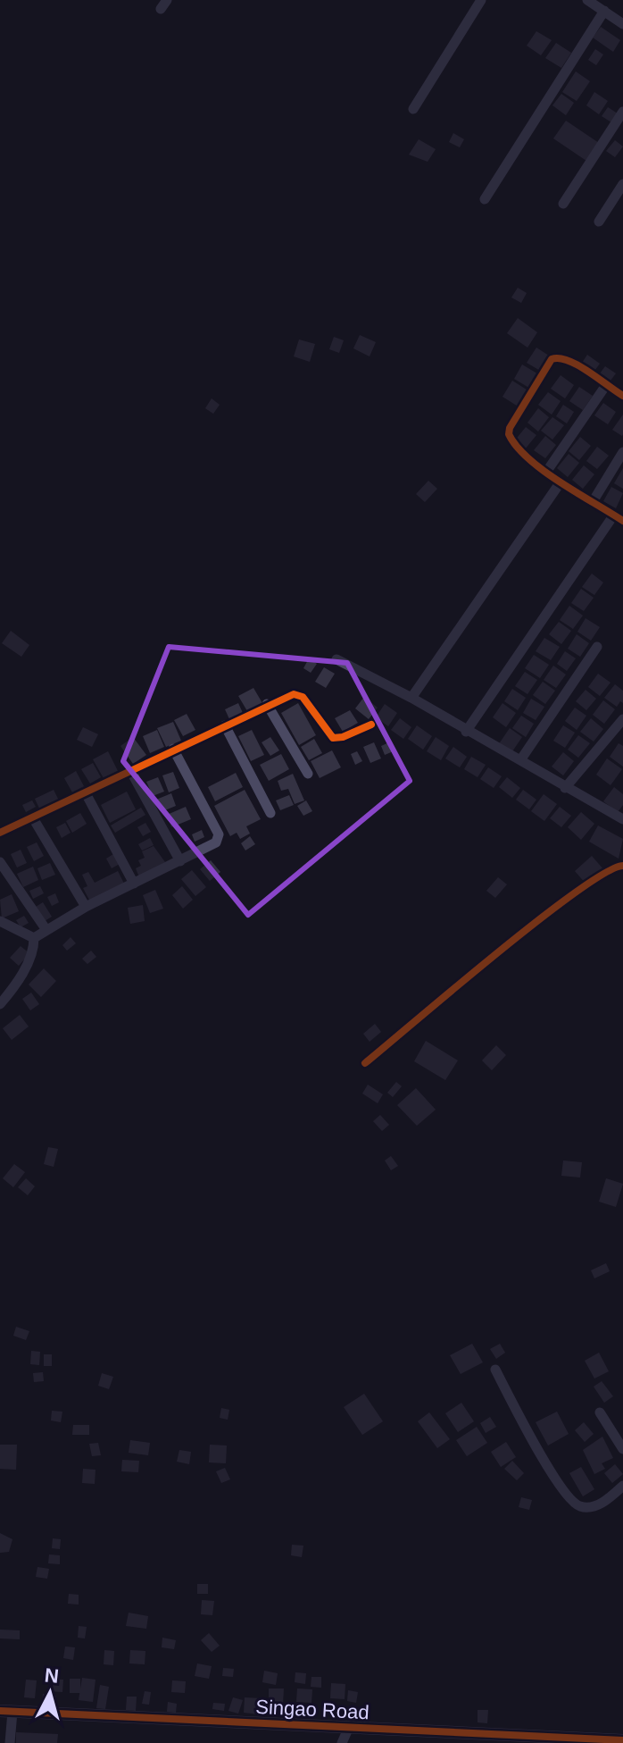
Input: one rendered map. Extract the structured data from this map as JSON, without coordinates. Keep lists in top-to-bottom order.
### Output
{
  "streets": {
    "street": ["Singao Road"]
  },
  "north": "top"
}
